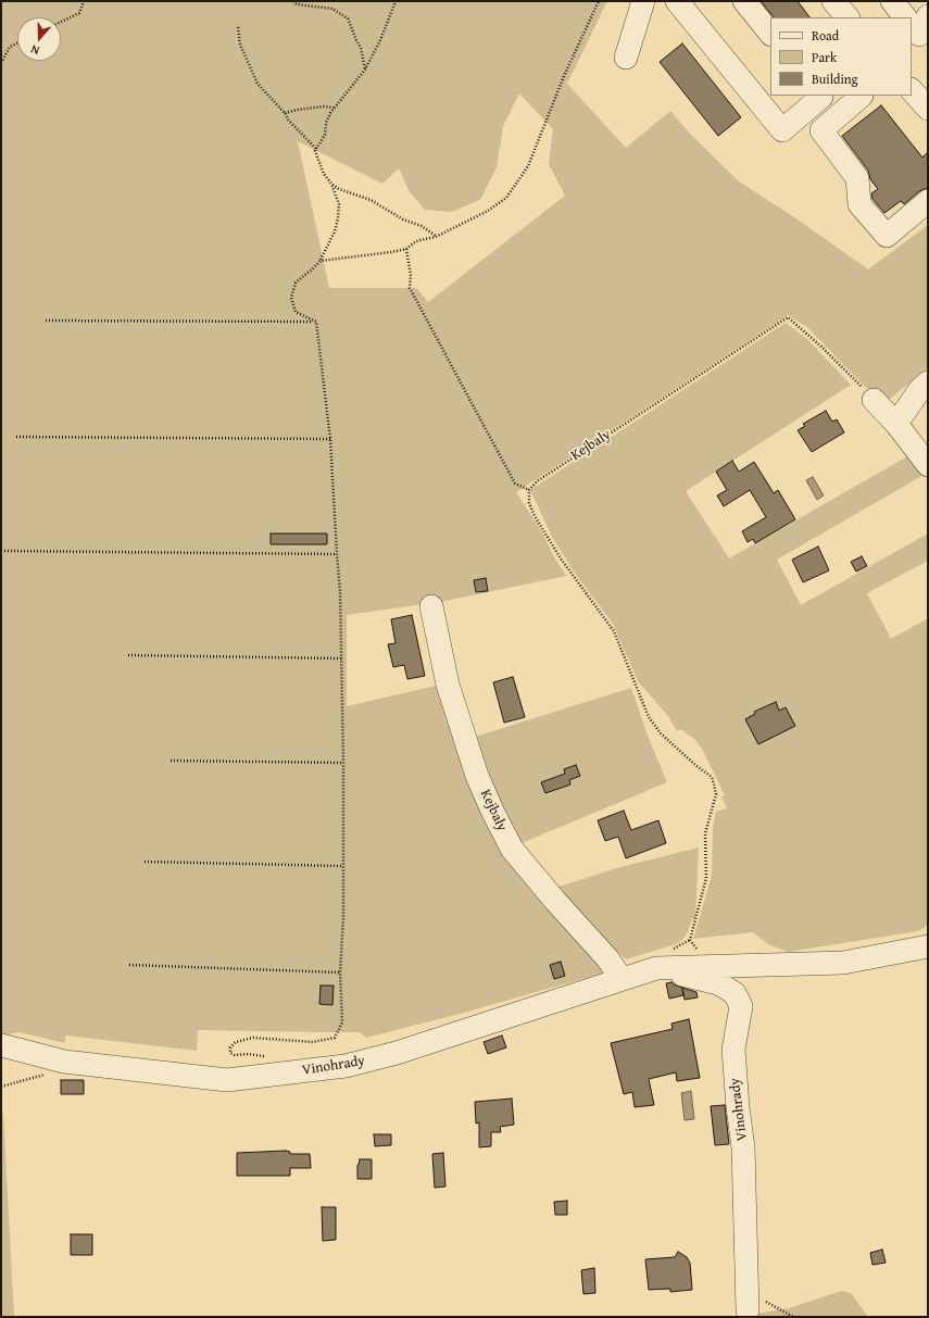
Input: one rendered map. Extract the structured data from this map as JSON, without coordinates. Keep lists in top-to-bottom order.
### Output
{
  "streets": {
    "street": ["Kejbaly", "Vinohrady"]
  },
  "crossings": [
    ["Kejbaly", "Vinohrady"]
  ],
  "legend": ["Road", "Park", "Building"],
  "north": "bottom"
}
